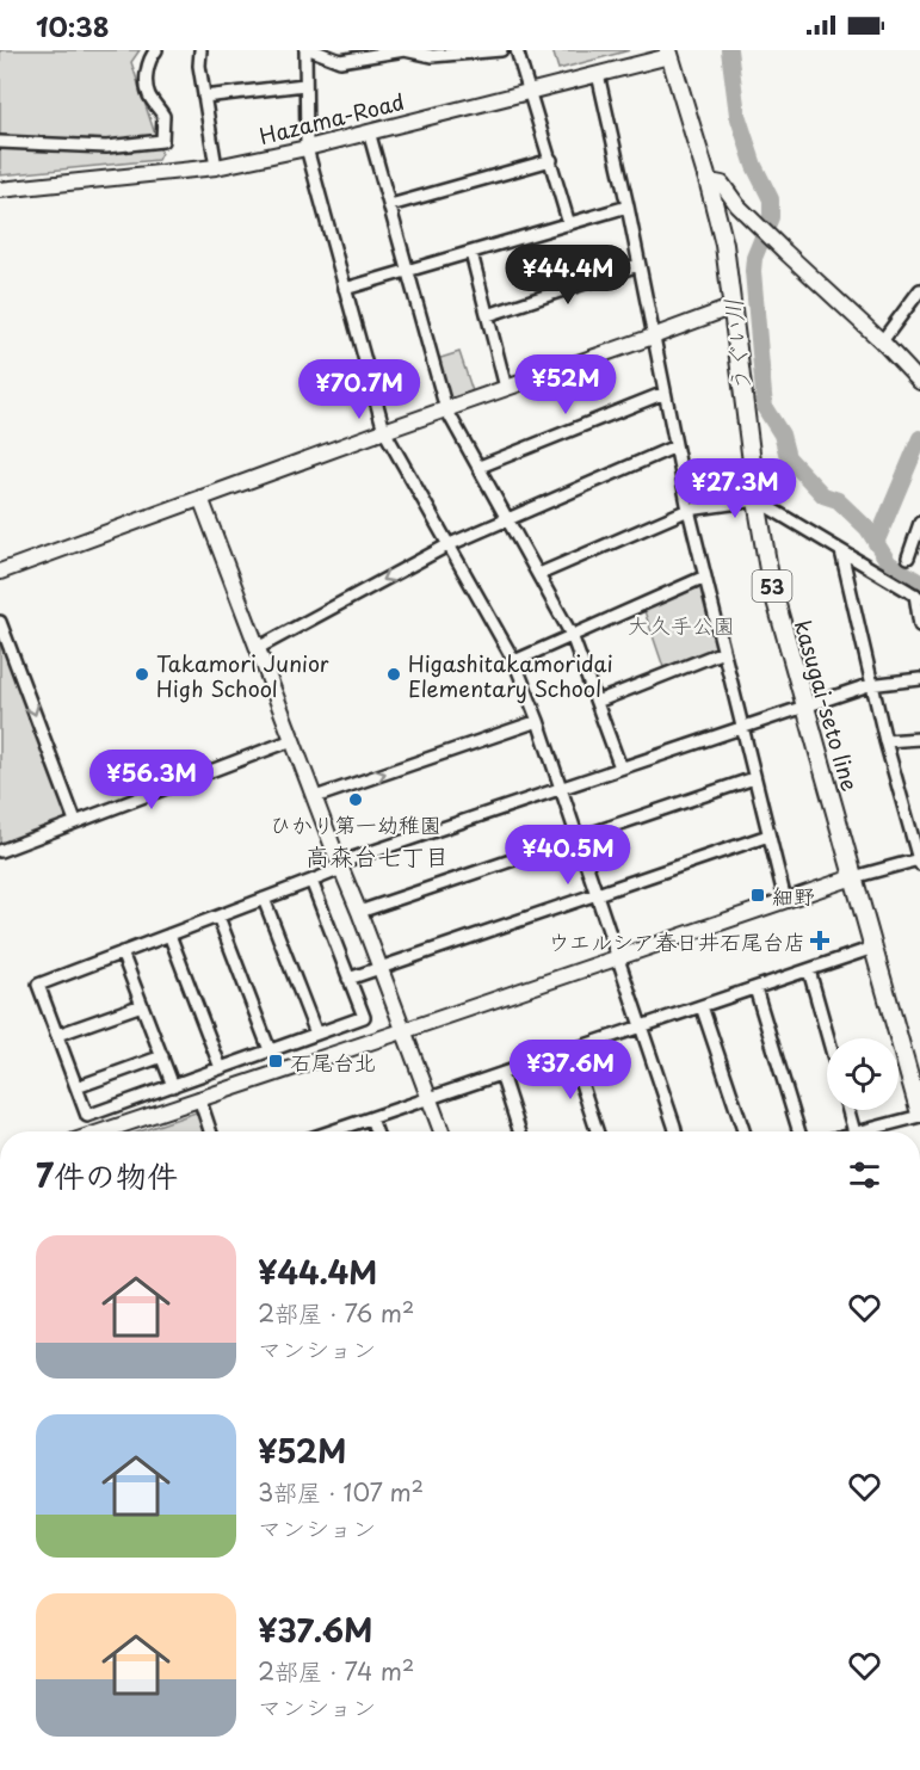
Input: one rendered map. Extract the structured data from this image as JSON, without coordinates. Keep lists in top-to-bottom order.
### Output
{
  "streets": {
    "main road": ["53", "kasugai-seto line"],
    "street": ["Hazama-Road"]
  },
  "crossings": [
    ["Hazama-Road", "kasugai-seto line"]
  ],
  "districts": ["高森台七丁目"],
  "water": ["うぐい川"],
  "parks": ["大久手公園"],
  "places": {
    "other": ["Takamori Junior High School", "Higashitakamoridai Elementary School", "ひかり第一幼稚園"],
    "transit": ["細野", "石尾台北"],
    "health": ["ウエルシア春日井石尾台店"]
  },
  "page": {
    "status": "10:38",
    "price": [
      "¥44.4M",
      "¥52M",
      "¥70.7M",
      "¥27.3M",
      "¥56.3M",
      "¥40.5M",
      "¥37.6M"
    ],
    "heading": "7件の物件",
    "list": [
      {
        "name": "¥44.4M",
        "note": "2部屋 · 76 m² · マンション"
      },
      {
        "name": "¥52M",
        "note": "3部屋 · 107 m² · マンション"
      },
      {
        "name": "¥37.6M",
        "note": "2部屋 · 74 m² · マンション"
      }
    ]
  }
}
